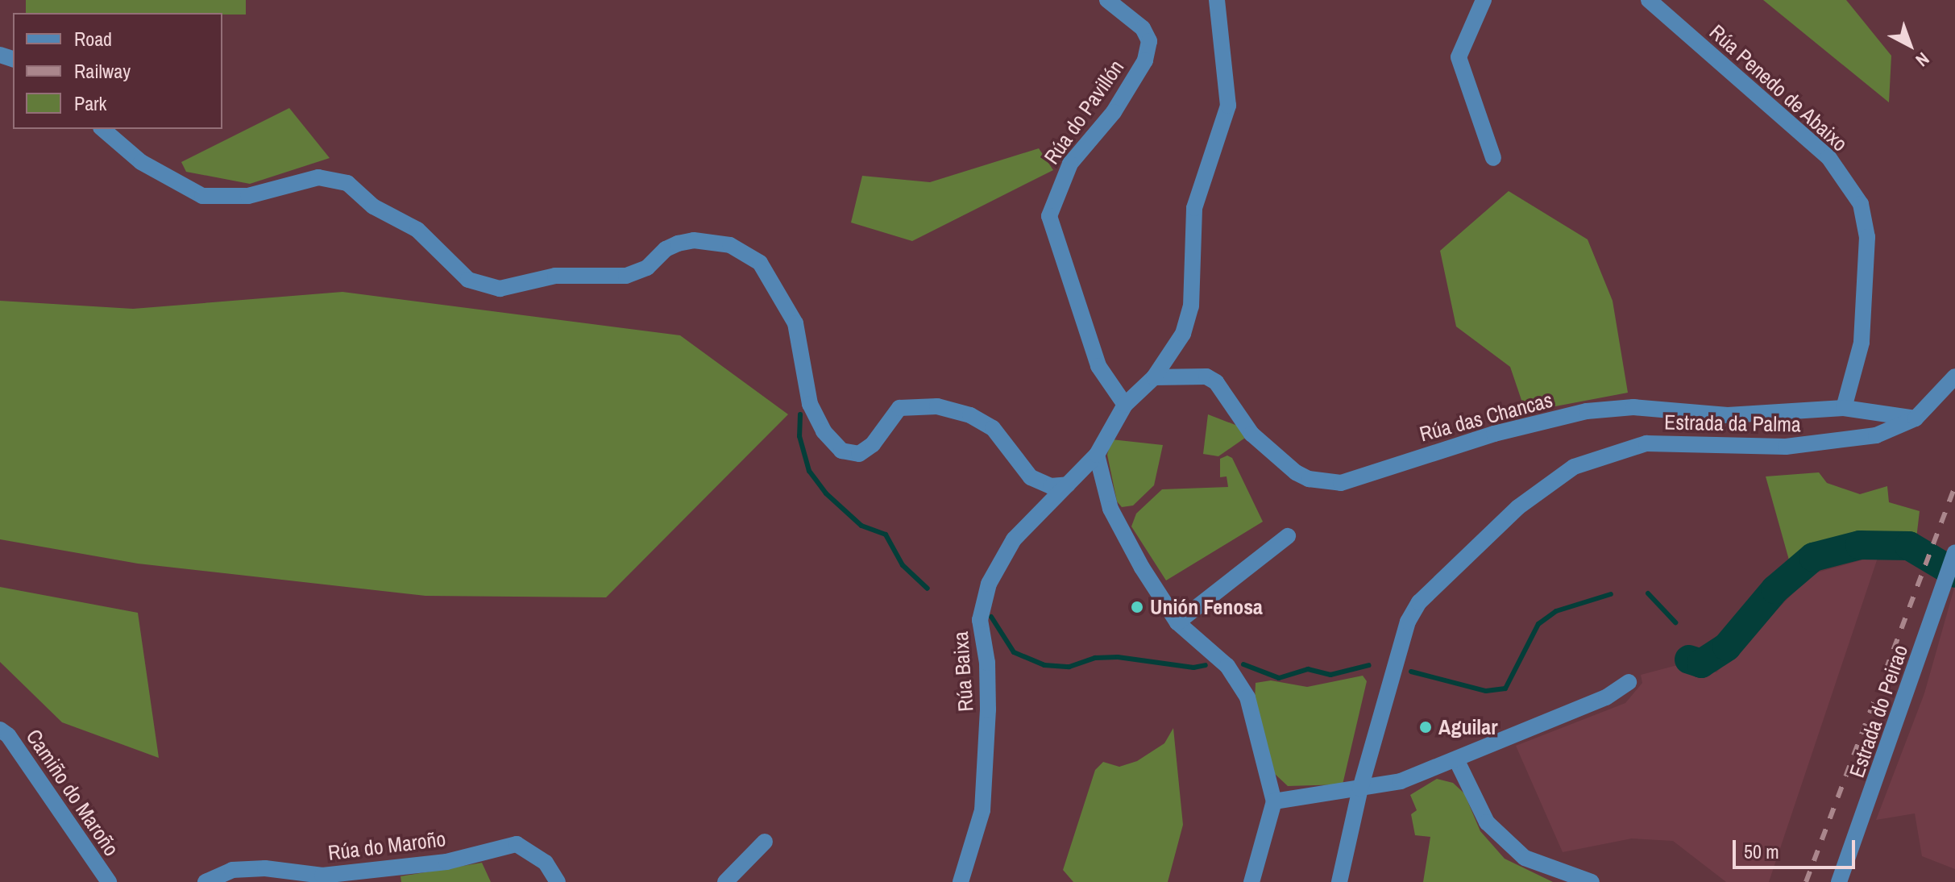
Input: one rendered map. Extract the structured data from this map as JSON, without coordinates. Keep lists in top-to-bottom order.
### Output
{
  "streets": {
    "street": [
      "Rúa Penedo de Abaixo",
      "Rúa do Pavillón",
      "Rúa das Chancas",
      "Estrada da Palma",
      "Rúa Baixa",
      "Estrada do Peirao",
      "Camiño do Maroño",
      "Rúa do Maroño"
    ]
  },
  "crossings": [
    ["Rúa Penedo de Abaixo", "Rúa das Chancas"],
    ["Rúa do Pavillón", "Rúa Baixa"],
    ["Rúa das Chancas", "Estrada da Palma"]
  ],
  "places": ["Unión Fenosa", "Aguilar"],
  "legend": ["Road", "Railway", "Park"],
  "scale_bar": "50 m",
  "north": "bottom right"
}
